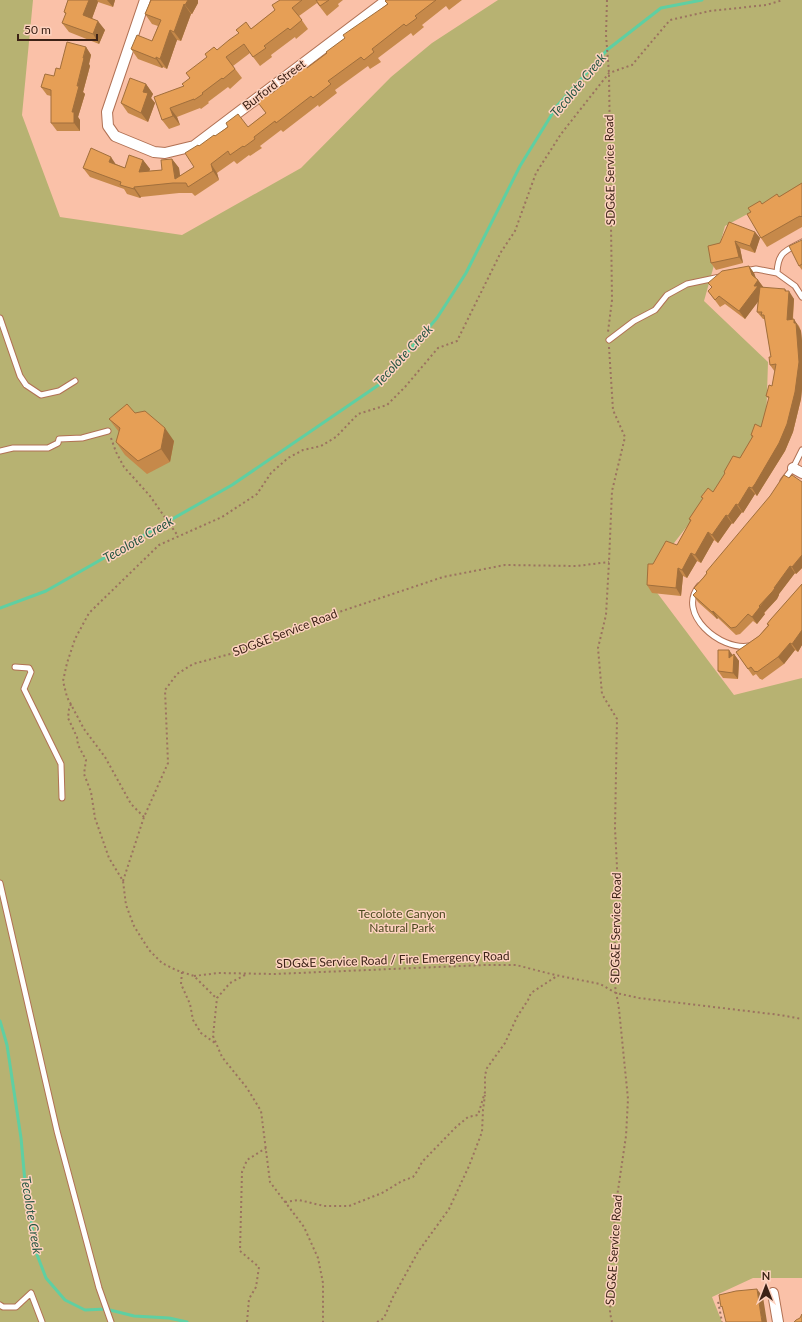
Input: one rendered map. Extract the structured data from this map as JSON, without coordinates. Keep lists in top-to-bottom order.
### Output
{
  "streets": {
    "street": ["Burford Street"],
    "path": ["SDG&E Service Road", "SDG&E Service Road / Fire Emergency Road"]
  },
  "crossings": [
    ["SDG&E Service Road", "SDG&E Service Road / Fire Emergency Road"]
  ],
  "water": ["Tecolote Creek"],
  "parks": ["Tecolote Canyon Natural Park"],
  "scale_bar": "50 m",
  "north": "top"
}
